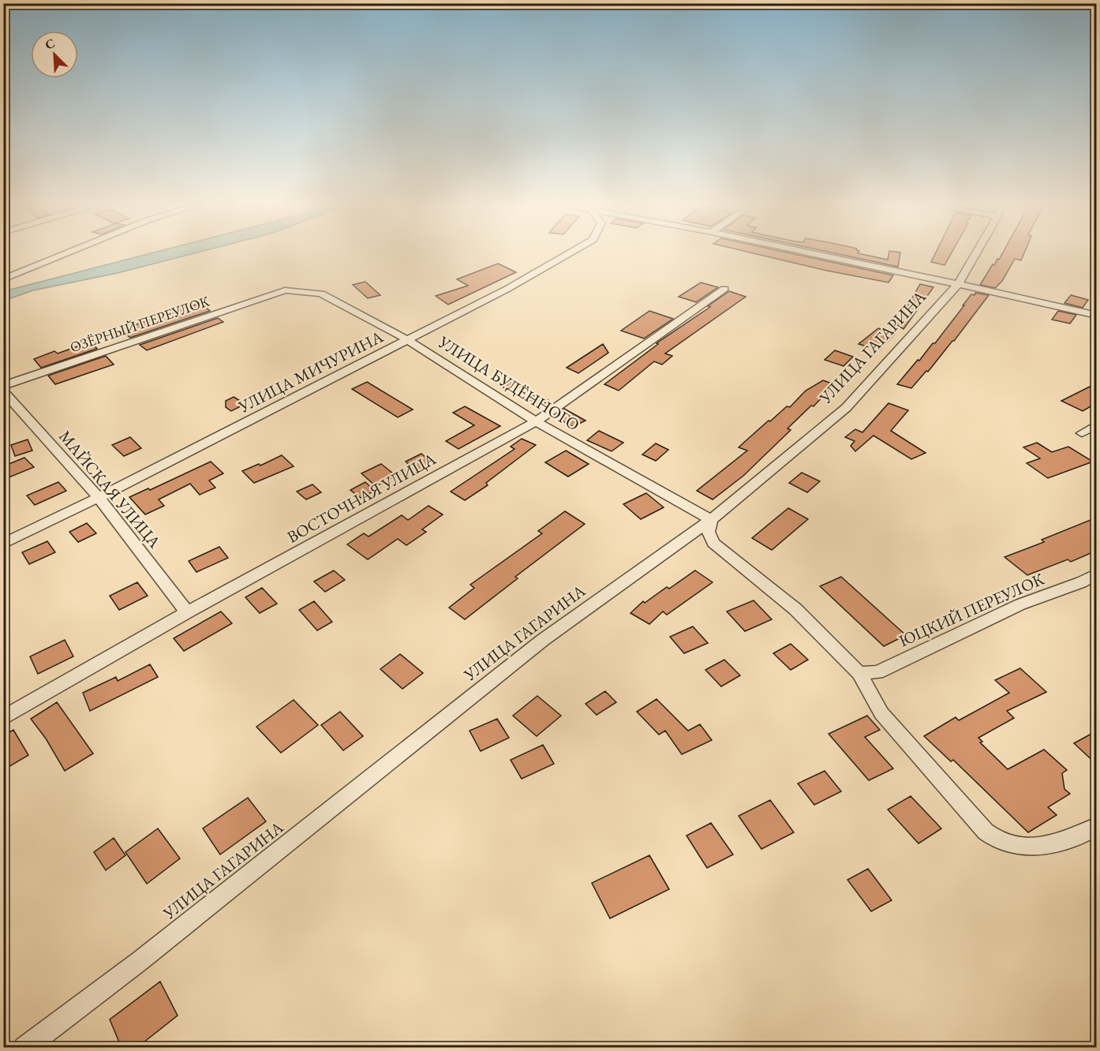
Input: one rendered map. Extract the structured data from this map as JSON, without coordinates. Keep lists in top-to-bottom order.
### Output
{
  "streets": {
    "street": [
      "ОЗЁРНЫЙ ПЕРЕУЛОК",
      "УЛИЦА ГАГАРИНА",
      "УЛИЦА МИЧУРИНА",
      "УЛИЦА БУДЁННОГО",
      "МАЙСКАЯ УЛИЦА",
      "ВОСТОЧНАЯ УЛИЦА",
      "ЮЦКИЙ ПЕРЕУЛОК"
    ]
  },
  "crossings": [
    ["ОЗЁРНЫЙ ПЕРЕУЛОК", "УЛИЦА БУДЁННОГО"],
    ["УЛИЦА ГАГАРИНА", "УЛИЦА БУДЁННОГО"],
    ["УЛИЦА МИЧУРИНА", "УЛИЦА БУДЁННОГО"],
    ["УЛИЦА МИЧУРИНА", "МАЙСКАЯ УЛИЦА"],
    ["УЛИЦА БУДЁННОГО", "ВОСТОЧНАЯ УЛИЦА"],
    ["МАЙСКАЯ УЛИЦА", "ВОСТОЧНАЯ УЛИЦА"]
  ],
  "north": "top left"
}
